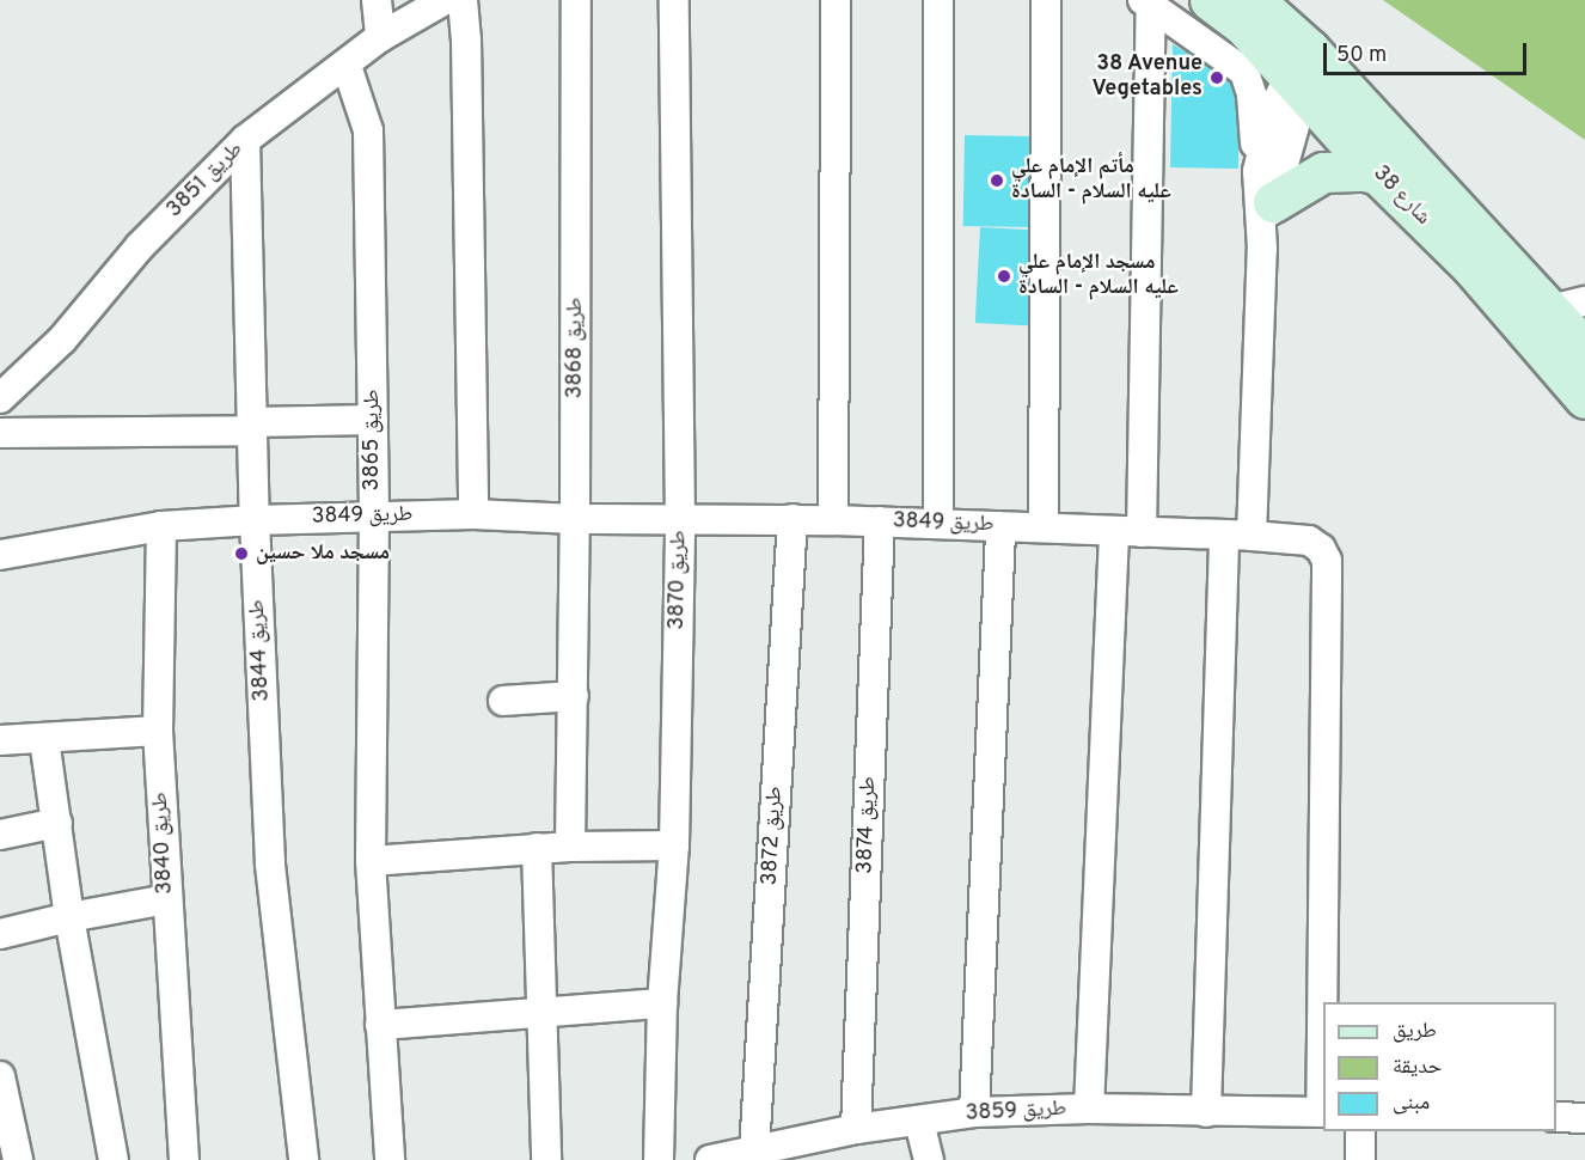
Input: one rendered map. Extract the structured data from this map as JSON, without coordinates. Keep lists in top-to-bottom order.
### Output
{
  "streets": {
    "street": [
      "طريق 3851",
      "شارع 38",
      "طريق 3868",
      "طريق 3865",
      "طريق 3849",
      "طريق 3870",
      "طريق 3844",
      "طريق 3874",
      "طريق 3872",
      "طريق 3840",
      "طريق 3859"
    ]
  },
  "crossings": [
    ["طريق 3851", "طريق 3865"],
    ["طريق 3851", "طريق 3844"],
    ["طريق 3868", "طريق 3849"],
    ["طريق 3865", "طريق 3849"],
    ["طريق 3849", "طريق 3870"],
    ["طريق 3849", "طريق 3844"],
    ["طريق 3849", "طريق 3874"],
    ["طريق 3849", "طريق 3872"],
    ["طريق 3849", "طريق 3840"],
    ["طريق 3874", "طريق 3859"],
    ["طريق 3872", "طريق 3859"]
  ],
  "places": [
    "38 Avenue Vegetables",
    "مأتم الإمام علي عليه السلام - السادة",
    "مسجد الإمام علي عليه السلام - السادة",
    "مسجد ملا حسين"
  ],
  "legend": ["طريق", "حديقة", "مبنى"],
  "scale_bar": "50 m"
}
